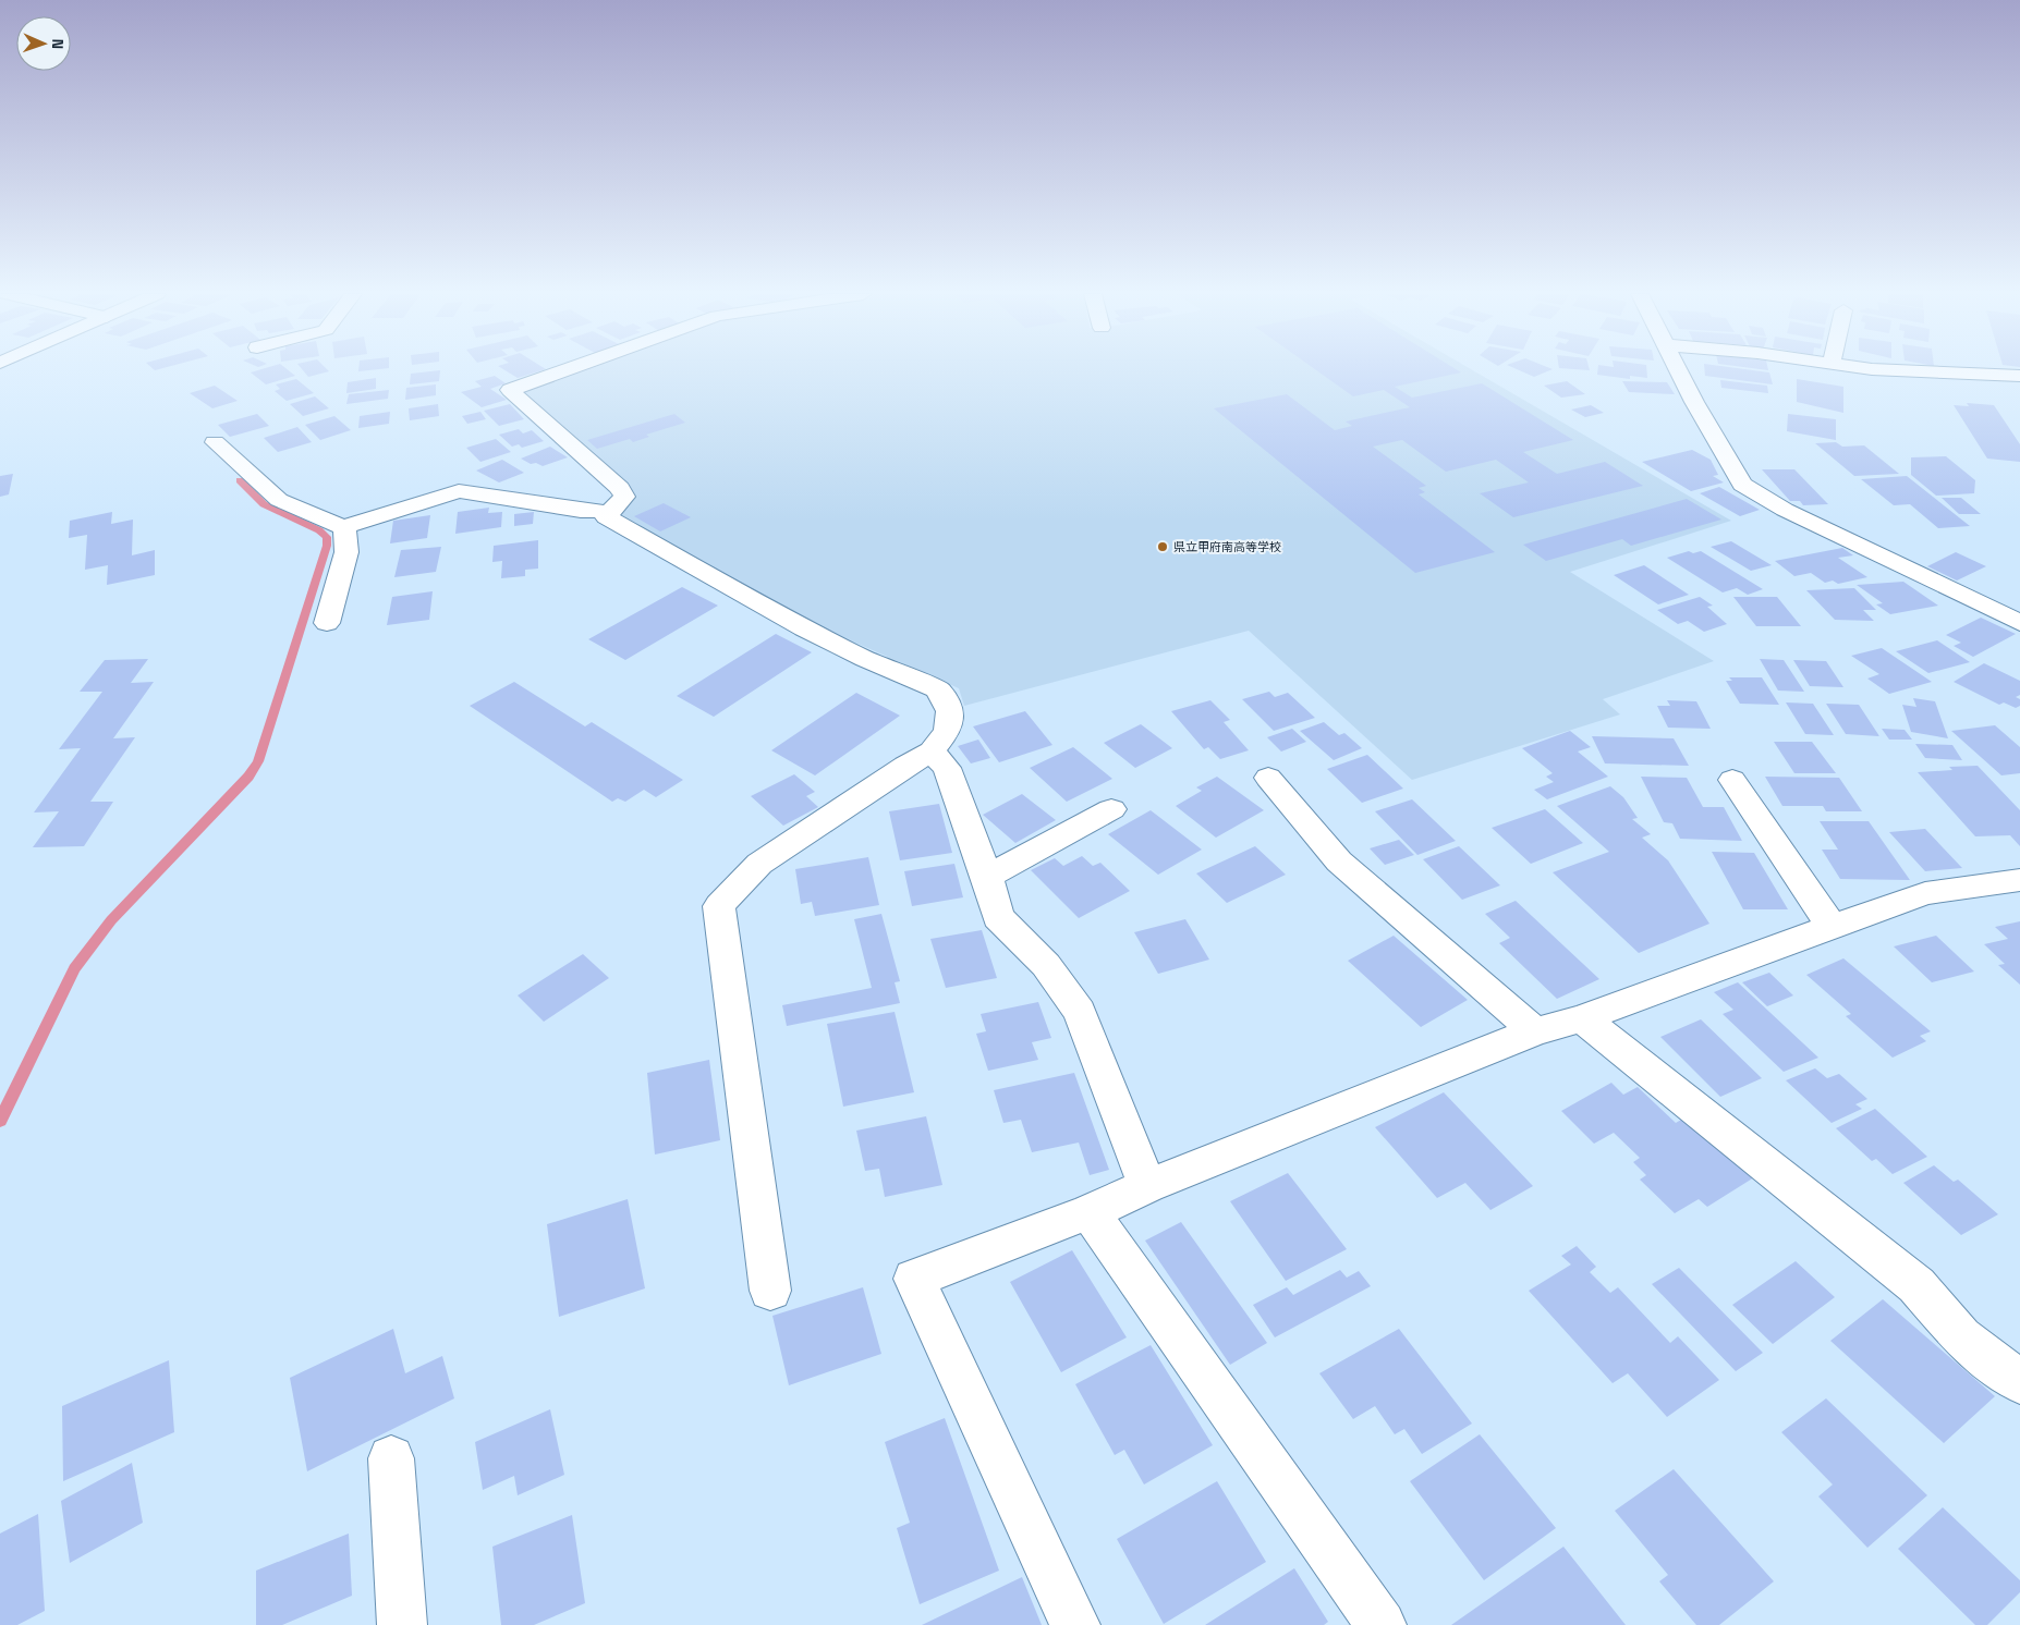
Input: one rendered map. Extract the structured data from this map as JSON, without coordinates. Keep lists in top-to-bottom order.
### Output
{
  "places": ["県立甲府南高等学校"],
  "north": "right"
}
